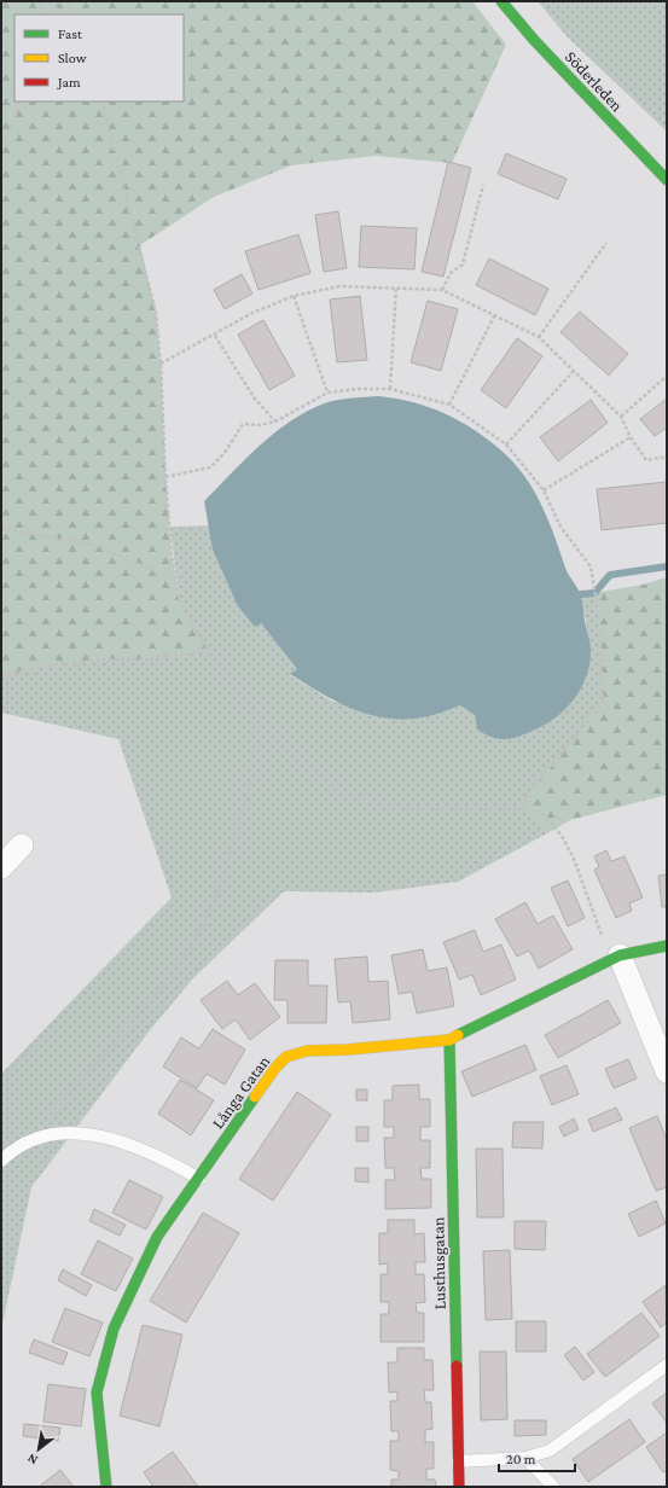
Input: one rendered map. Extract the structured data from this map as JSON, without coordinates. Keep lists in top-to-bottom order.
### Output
{
  "streets": {
    "street": ["Söderleden", "Långa Gatan", "Lusthusgatan"]
  },
  "crossings": [
    ["Långa Gatan", "Lusthusgatan"]
  ],
  "legend": ["Fast", "Slow", "Jam"],
  "scale_bar": "20 m",
  "north": "bottom left"
}
